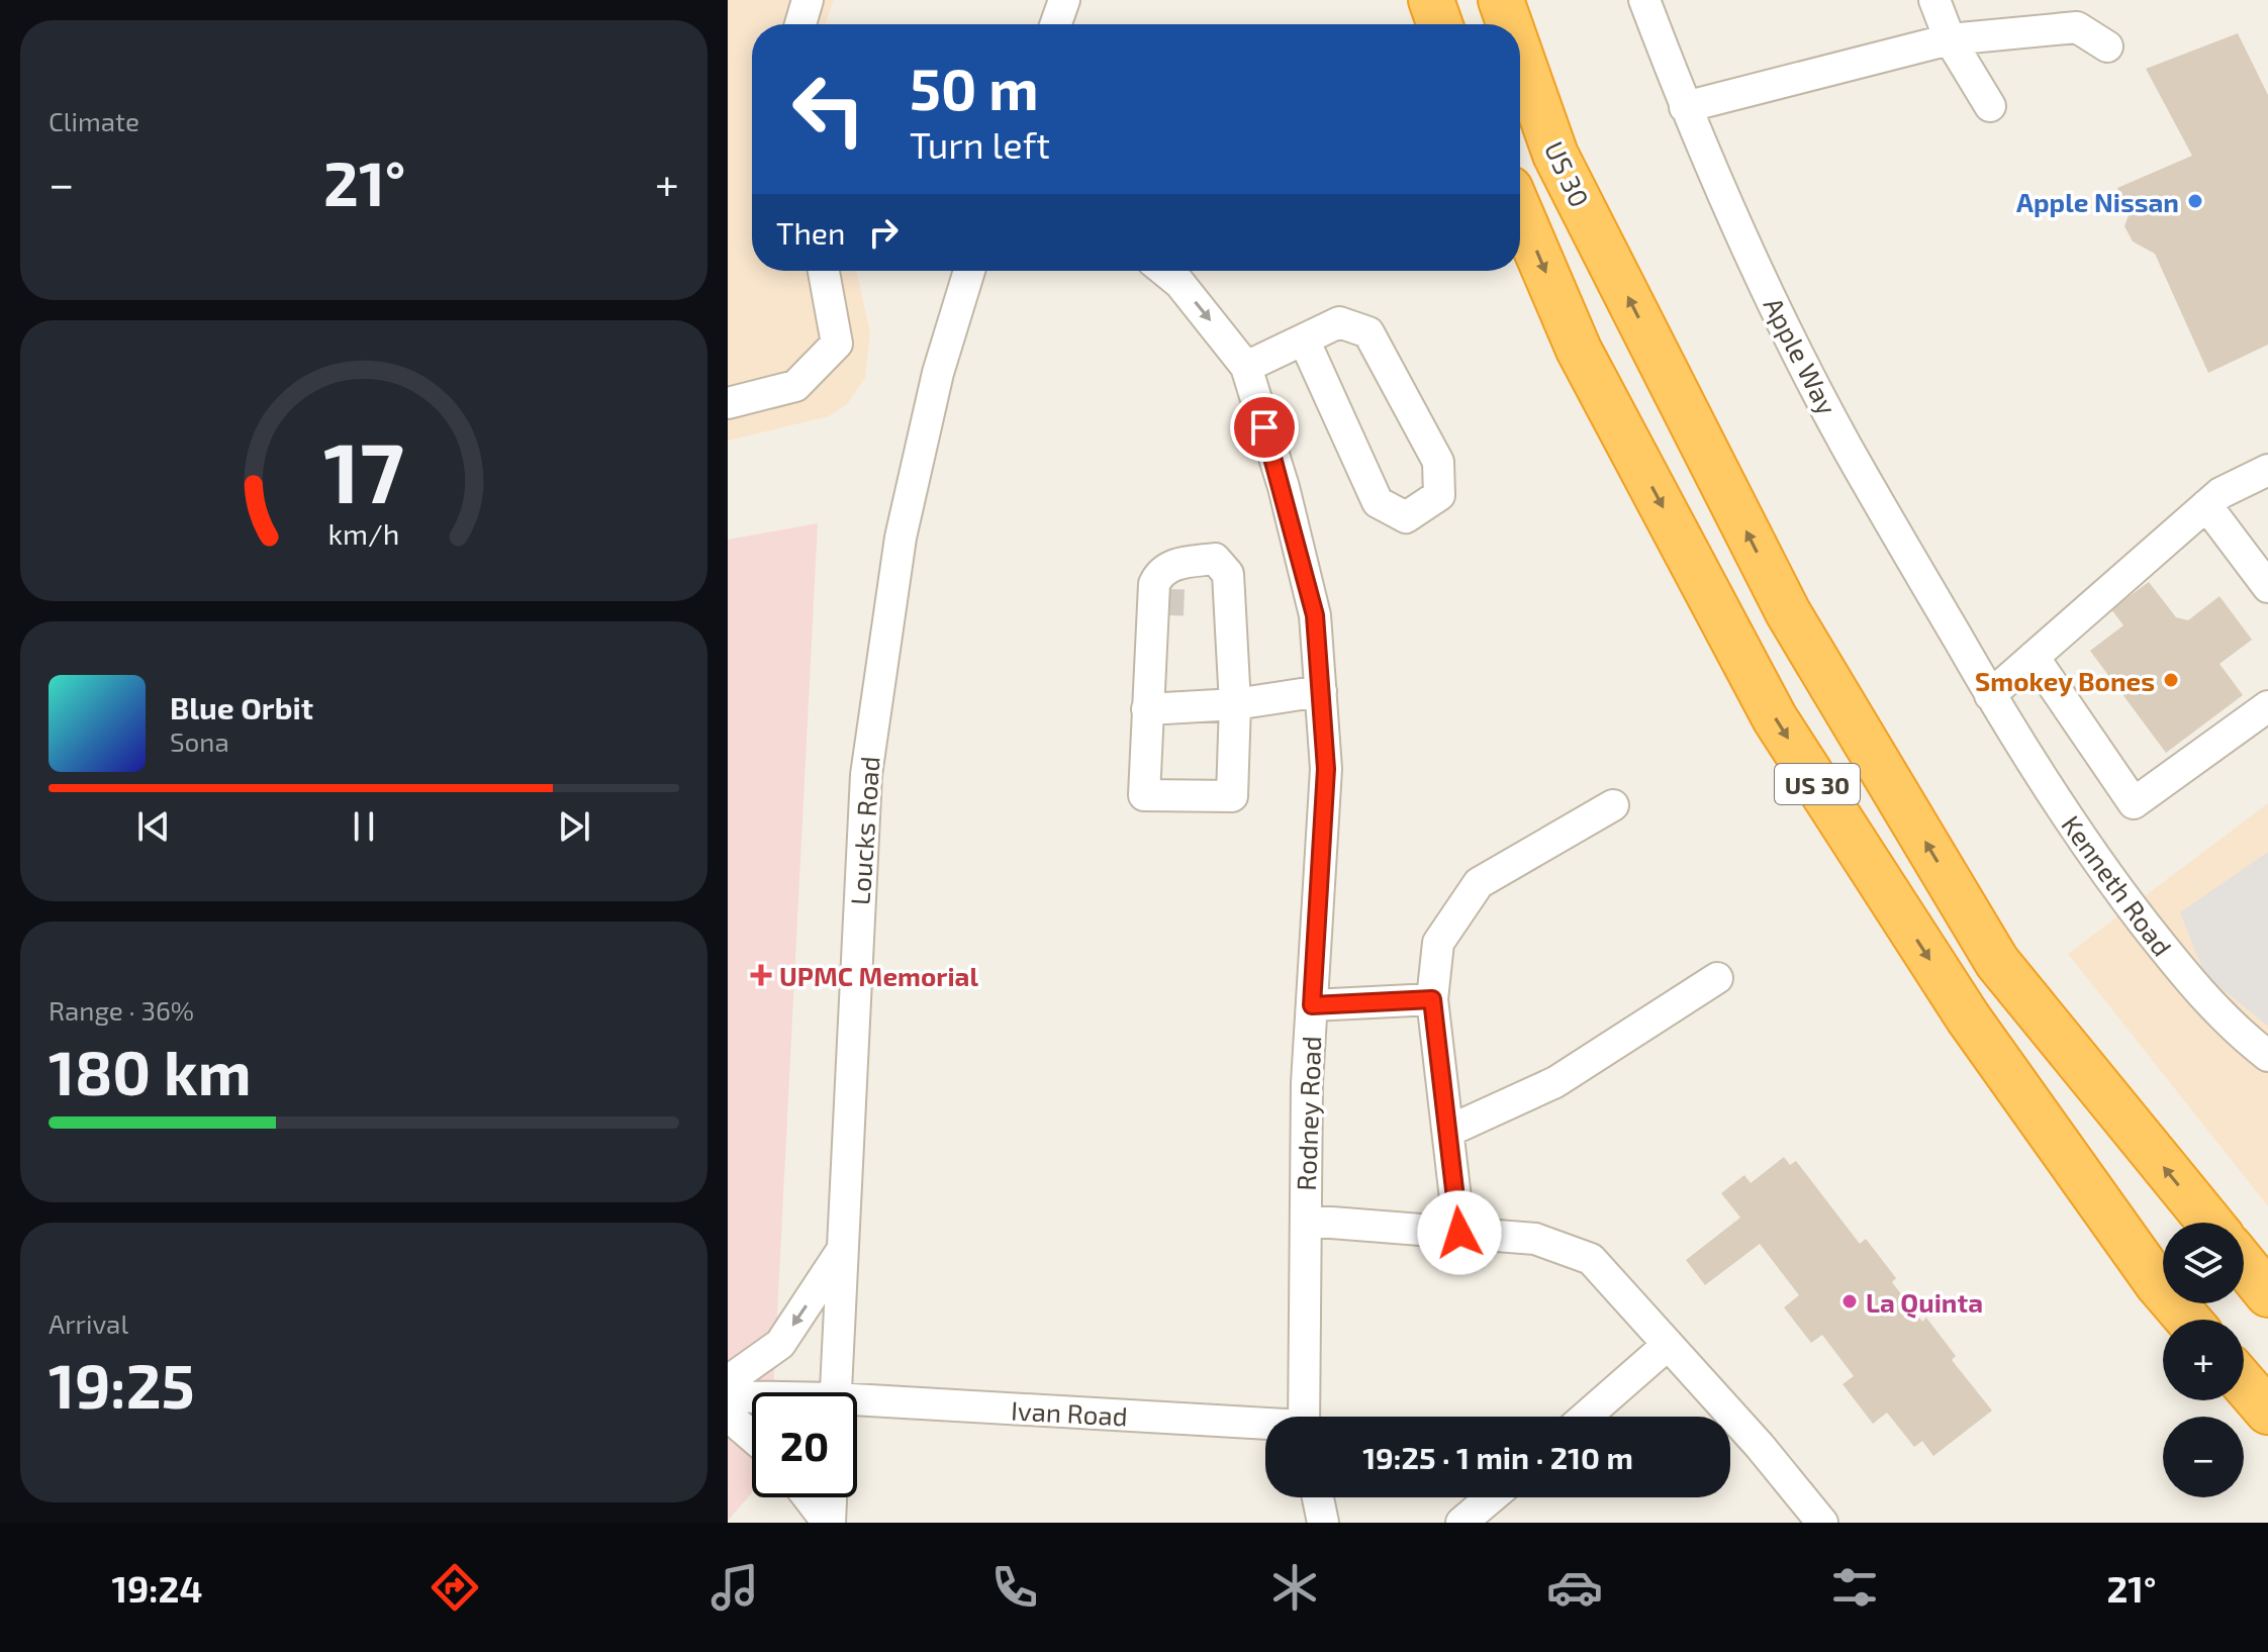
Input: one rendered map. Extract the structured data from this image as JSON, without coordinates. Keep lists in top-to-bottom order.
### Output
{
  "streets": {
    "highway": ["US 30"],
    "street": [
      "Apple Way",
      "Loucks Road",
      "Kenneth Road",
      "Rodney Road",
      "Ivan Road"
    ]
  },
  "crossings": [
    ["Apple Way", "Kenneth Road"]
  ],
  "places": {
    "other": ["Apple Nissan", "Smokey Bones", "La Quinta"],
    "health": ["UPMC Memorial"]
  },
  "page": {
    "tile": [
      "Climate",
      ["Range · 36%", "180 km"],
      ["Arrival", "19:25"]
    ],
    "turn": ["50 m", "Turn left"],
    "heat": ["−", "21°", "+"],
    "then": "Then",
    "song": ["Blue Orbit", "Sona"],
    "map_buttons": ["+", "−"],
    "limit": "20",
    "trip": "19:25 · 1 min · 210 m",
    "tabs": ["19:24", "21°"],
    "gauge": ["17", "km/h"]
  }
}
